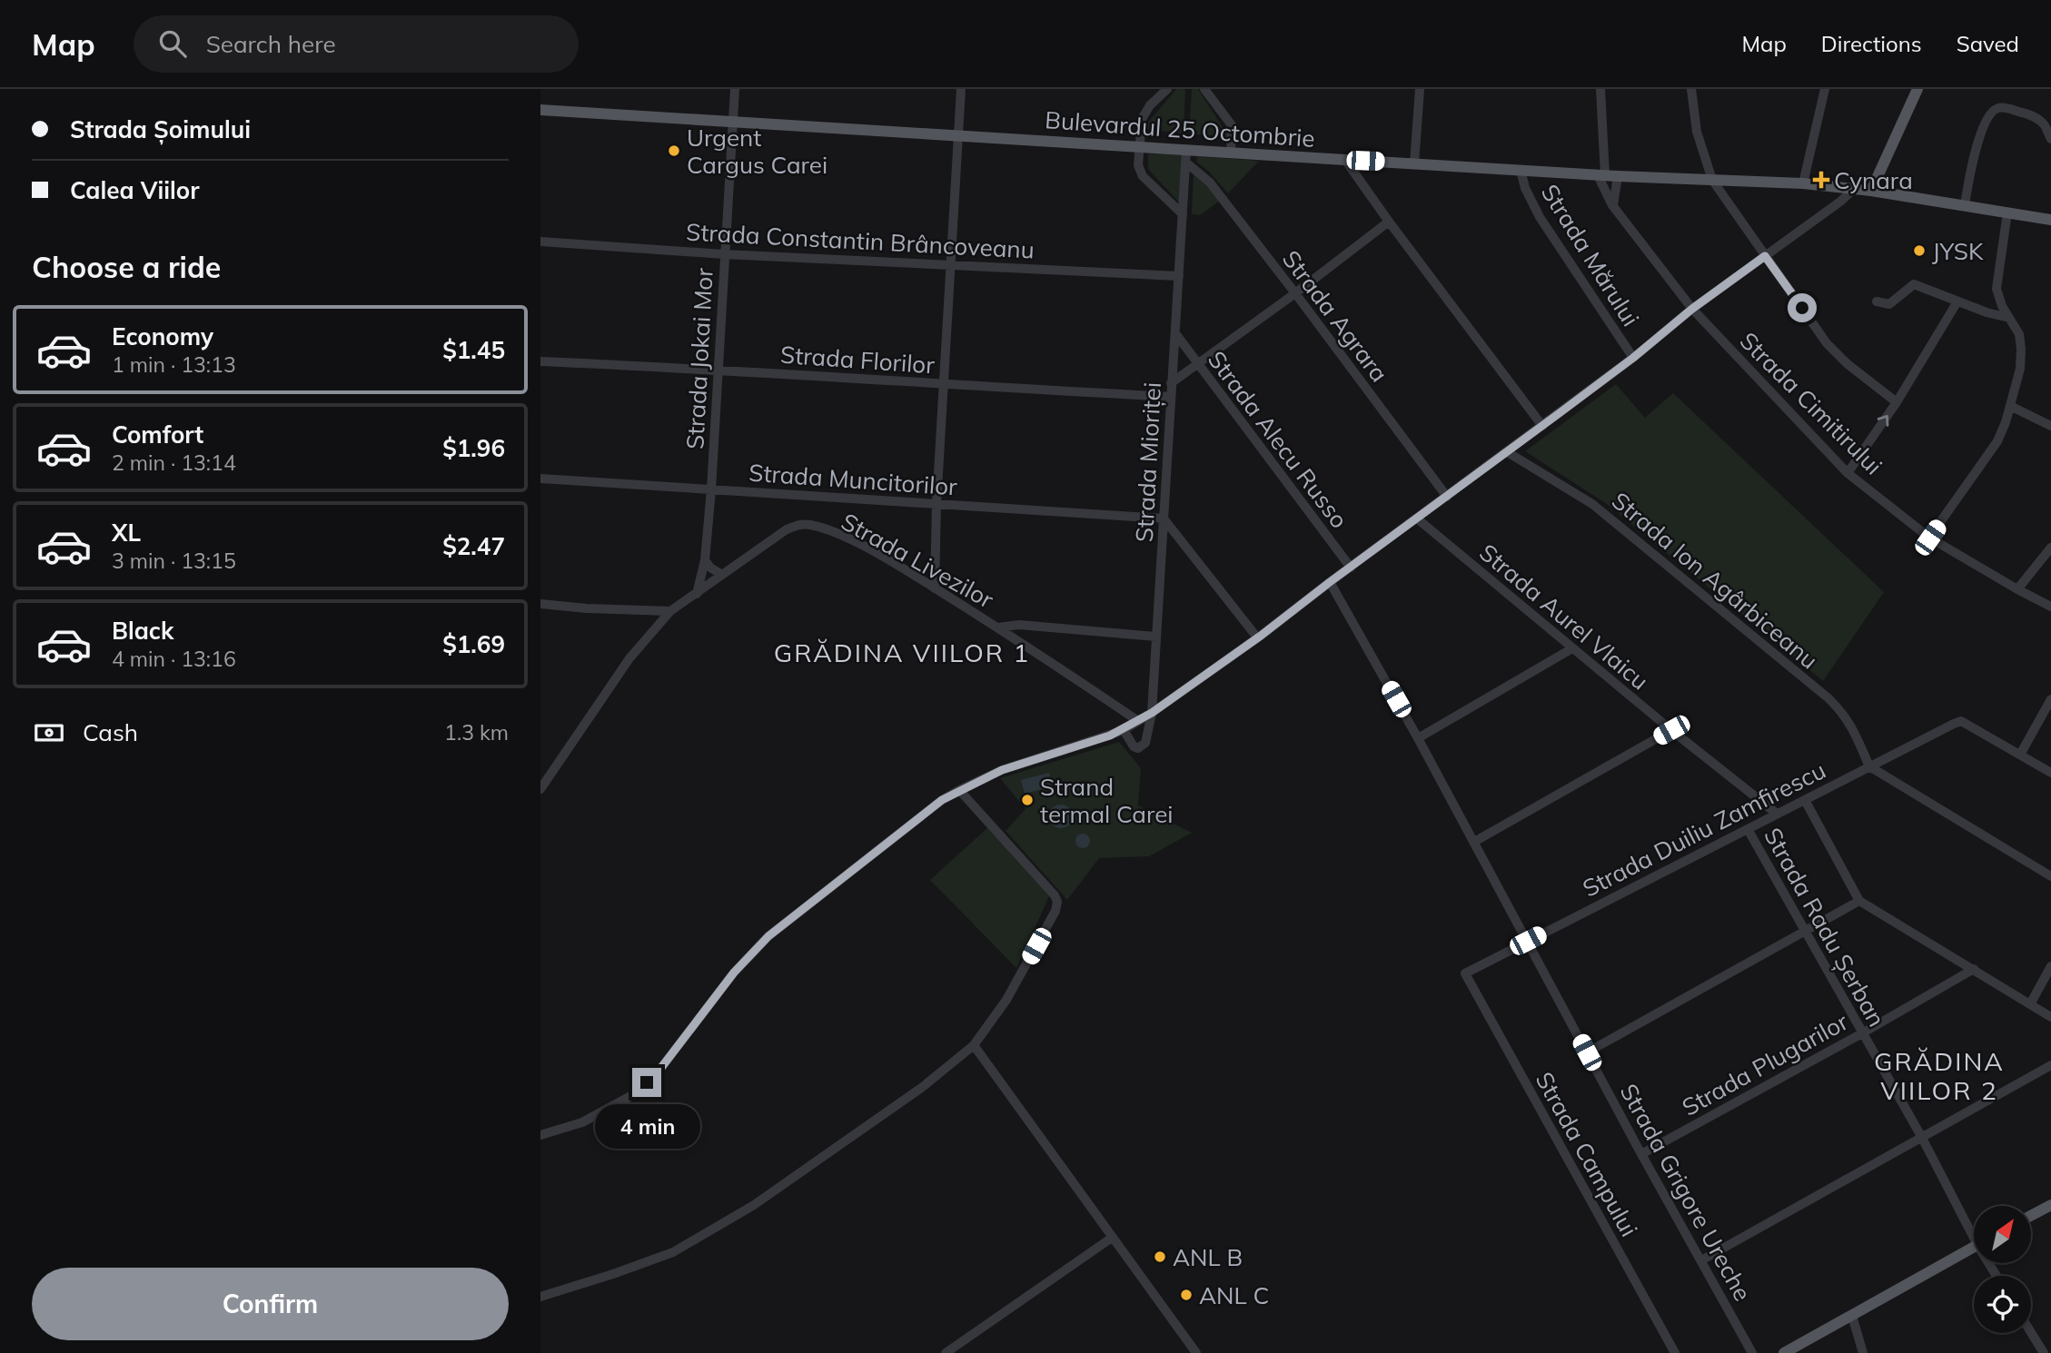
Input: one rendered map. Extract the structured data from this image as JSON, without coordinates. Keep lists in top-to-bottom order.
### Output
{
  "streets": {
    "main road": ["Bulevardul 25 Octombrie"],
    "street": [
      "Strada Constantin Brâncoveanu",
      "Strada Mărului",
      "Strada Agrara",
      "Strada Jokai Mor",
      "Strada Florilor",
      "Strada Cimitirului",
      "Strada Alecu Russo",
      "Strada Mioriței",
      "Strada Muncitorilor",
      "Strada Livezilor",
      "Strada Ion Agârbiceanu",
      "Strada Aurel Vlaicu",
      "Strada Duiliu Zamfirescu",
      "Strada Radu Șerban",
      "Strada Plugarilor",
      "Strada Campului",
      "Strada Grigore Ureche"
    ]
  },
  "crossings": [
    ["Bulevardul 25 Octombrie", "Strada Mărului"],
    ["Bulevardul 25 Octombrie", "Strada Jokai Mor"],
    ["Bulevardul 25 Octombrie", "Strada Cimitirului"],
    ["Bulevardul 25 Octombrie", "Strada Mioriței"],
    ["Strada Constantin Brâncoveanu", "Strada Jokai Mor"],
    ["Strada Constantin Brâncoveanu", "Strada Mioriței"],
    ["Strada Agrara", "Strada Mioriței"],
    ["Strada Jokai Mor", "Strada Florilor"],
    ["Strada Jokai Mor", "Strada Muncitorilor"],
    ["Strada Jokai Mor", "Strada Livezilor"],
    ["Strada Florilor", "Strada Mioriței"],
    ["Strada Alecu Russo", "Strada Mioriței"],
    ["Strada Mioriței", "Strada Muncitorilor"],
    ["Strada Mioriței", "Strada Livezilor"],
    ["Strada Ion Agârbiceanu", "Strada Duiliu Zamfirescu"],
    ["Strada Aurel Vlaicu", "Strada Duiliu Zamfirescu"],
    ["Strada Duiliu Zamfirescu", "Strada Radu Șerban"],
    ["Strada Duiliu Zamfirescu", "Strada Campului"],
    ["Strada Duiliu Zamfirescu", "Strada Grigore Ureche"],
    ["Strada Radu Șerban", "Strada Plugarilor"],
    ["Strada Plugarilor", "Strada Grigore Ureche"]
  ],
  "districts": ["GRĂDINA VIILOR 1", "GRĂDINA VIILOR 2"],
  "places": {
    "other": [
      "Urgent Cargus Carei",
      "JYSK",
      "Strand termal Carei",
      "ANL B",
      "ANL C"
    ],
    "health": ["Cynara"]
  },
  "north": "top right",
  "page": {
    "header": "Map",
    "search": "Search here",
    "nav": ["Map", "Directions", "Saved"],
    "banner": ["Strada Șoimului", "Calea Viilor"],
    "heading": "Choose a ride",
    "list": [
      {
        "name": "Economy",
        "note": "1 min · 13:13",
        "value": "$1.45"
      },
      {
        "name": "Comfort",
        "note": "2 min · 13:14",
        "value": "$1.96"
      },
      {
        "name": "XL",
        "note": "3 min · 13:15",
        "value": "$2.47"
      },
      {
        "name": "Black",
        "note": "4 min · 13:16",
        "value": "$1.69"
      }
    ],
    "pay": ["Cash", "1.3 km"],
    "bubble": "4 min",
    "buttons": "Confirm"
  }
}
